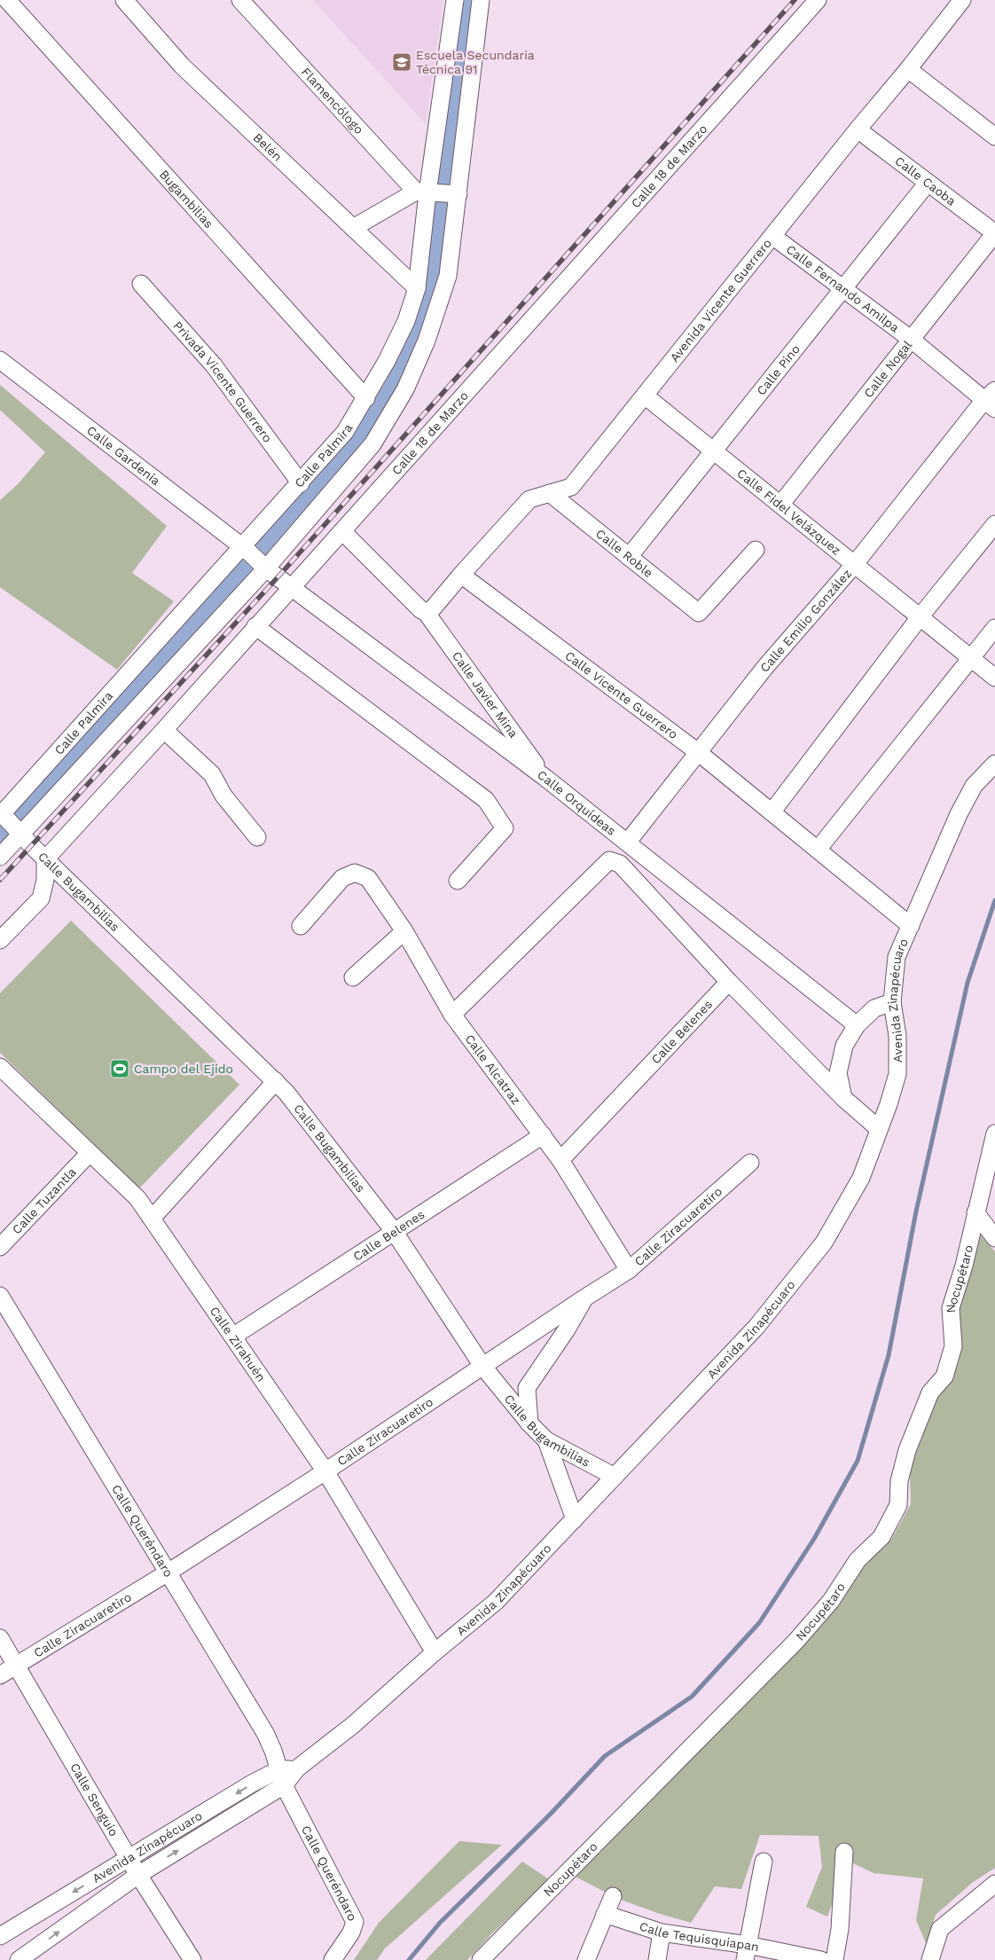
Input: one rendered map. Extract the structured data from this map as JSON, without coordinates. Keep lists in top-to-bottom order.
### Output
{
  "streets": {
    "street": [
      "Flamencólogo",
      "Belén",
      "Calle 18 de Marzo",
      "Calle Caoba",
      "Bugambilias",
      "Calle Fernando Amilpa",
      "Avenida Vicente Guerrero",
      "Calle Nogal",
      "Calle Pino",
      "Privada Vicente Guerrero",
      "Calle Palmira",
      "Calle Gardenia",
      "Calle Fidel Velázquez",
      "Calle Roble",
      "Calle Emilio González",
      "Calle Vicente Guerrero",
      "Calle Javier Mina",
      "Calle Orquídeas",
      "Calle Bugambilias",
      "Avenida Zinapécuaro",
      "Calle Belenes",
      "Calle Alcatraz",
      "Calle Tuzantla",
      "Calle Ziracuaretiro",
      "Nocupétaro",
      "Calle Zirahuén",
      "Calle Queréndaro",
      "Calle Senguio",
      "Calle Tequisquiapan"
    ]
  },
  "crossings": [
    ["Flamencólogo", "Calle Palmira"],
    ["Belén", "Calle Palmira"],
    ["Calle 18 de Marzo", "Calle Orquídeas"],
    ["Calle 18 de Marzo", "Calle Bugambilias"],
    ["Calle Caoba", "Avenida Vicente Guerrero"],
    ["Calle Caoba", "Calle Nogal"],
    ["Calle Caoba", "Calle Pino"],
    ["Bugambilias", "Calle Palmira"],
    ["Calle Fernando Amilpa", "Avenida Vicente Guerrero"],
    ["Calle Fernando Amilpa", "Calle Nogal"],
    ["Calle Fernando Amilpa", "Calle Pino"],
    ["Calle Fernando Amilpa", "Calle Emilio González"],
    ["Avenida Vicente Guerrero", "Calle Fidel Velázquez"],
    ["Avenida Vicente Guerrero", "Calle Roble"],
    ["Avenida Vicente Guerrero", "Calle Vicente Guerrero"],
    ["Calle Nogal", "Calle Fidel Velázquez"],
    ["Calle Pino", "Calle Fidel Velázquez"],
    ["Calle Pino", "Calle Roble"],
    ["Privada Vicente Guerrero", "Calle Palmira"],
    ["Calle Palmira", "Calle Gardenia"],
    ["Calle Palmira", "Calle Bugambilias"],
    ["Calle Gardenia", "Calle Orquídeas"],
    ["Calle Fidel Velázquez", "Calle Emilio González"],
    ["Calle Emilio González", "Calle Vicente Guerrero"],
    ["Calle Emilio González", "Calle Orquídeas"],
    ["Calle Vicente Guerrero", "Avenida Zinapécuaro"],
    ["Calle Javier Mina", "Calle Orquídeas"],
    ["Calle Bugambilias", "Avenida Zinapécuaro"],
    ["Calle Bugambilias", "Calle Belenes"],
    ["Calle Bugambilias", "Calle Ziracuaretiro"],
    ["Avenida Zinapécuaro", "Calle Zirahuén"],
    ["Avenida Zinapécuaro", "Calle Queréndaro"],
    ["Avenida Zinapécuaro", "Calle Senguio"],
    ["Calle Belenes", "Calle Alcatraz"],
    ["Calle Belenes", "Calle Zirahuén"],
    ["Calle Alcatraz", "Calle Ziracuaretiro"],
    ["Calle Tuzantla", "Calle Zirahuén"],
    ["Calle Ziracuaretiro", "Calle Zirahuén"],
    ["Calle Ziracuaretiro", "Calle Queréndaro"],
    ["Calle Ziracuaretiro", "Calle Senguio"]
  ],
  "places": {
    "school or university": ["Escuela Secundaria Técnica 91"],
    "sports": ["Campo del Ejido"]
  }
}
